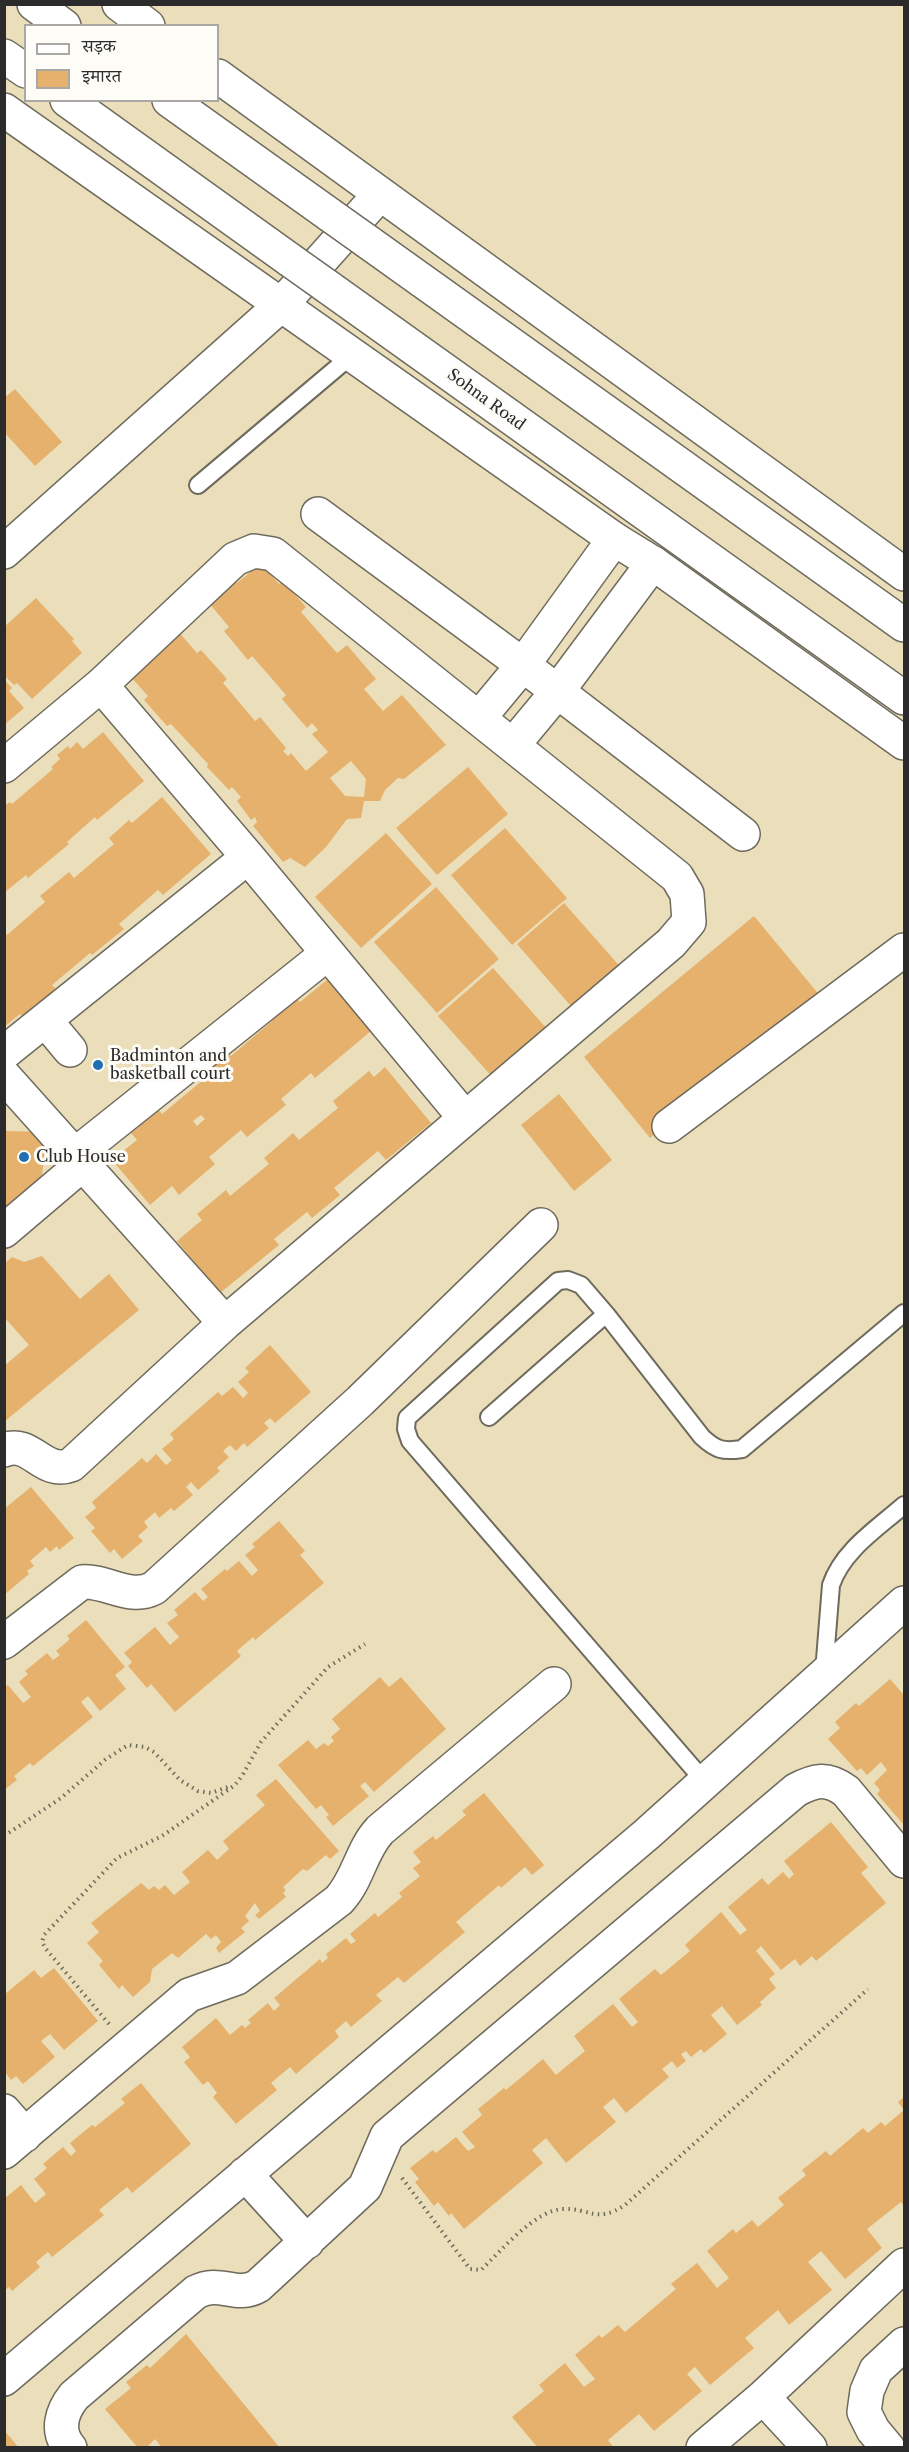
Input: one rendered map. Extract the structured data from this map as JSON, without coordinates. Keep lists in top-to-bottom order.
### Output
{
  "streets": {
    "main road": ["Sohna Road"]
  },
  "places": ["Badminton and basketball court", "Club House"],
  "legend": ["सड़क", "इमारत"]
}
